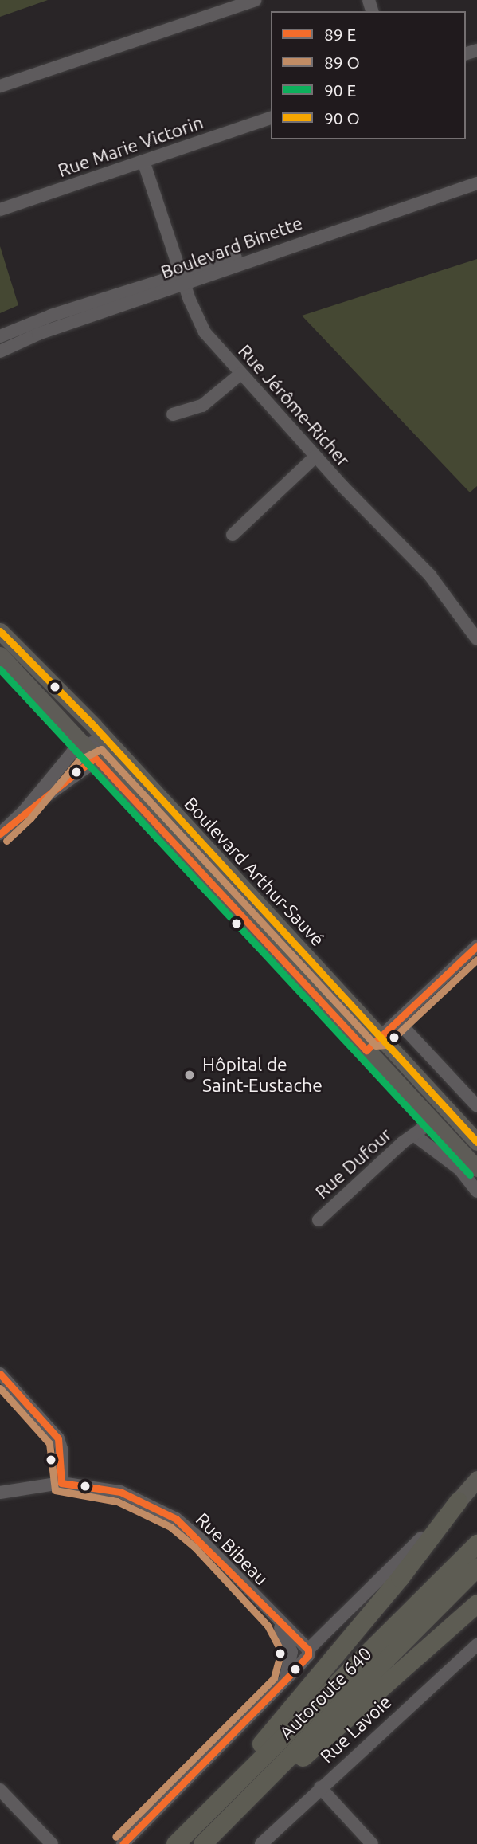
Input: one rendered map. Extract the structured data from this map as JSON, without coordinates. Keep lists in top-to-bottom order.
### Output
{
  "streets": {
    "highway": ["Autoroute 640"],
    "main road": ["Boulevard Arthur-Sauvé"],
    "street": [
      "Rue Marie Victorin",
      "Boulevard Binette",
      "Rue Jérôme-Richer",
      "Rue Dufour",
      "Rue Bibeau",
      "Rue Lavoie"
    ]
  },
  "crossings": [
    ["Rue Marie Victorin", "Rue Jérôme-Richer"],
    ["Boulevard Binette", "Rue Jérôme-Richer"]
  ],
  "places": ["Hôpital de Saint-Eustache"],
  "legend": [
    "89 E",
    "89 O",
    "90 E",
    "90 O"
  ]
}
